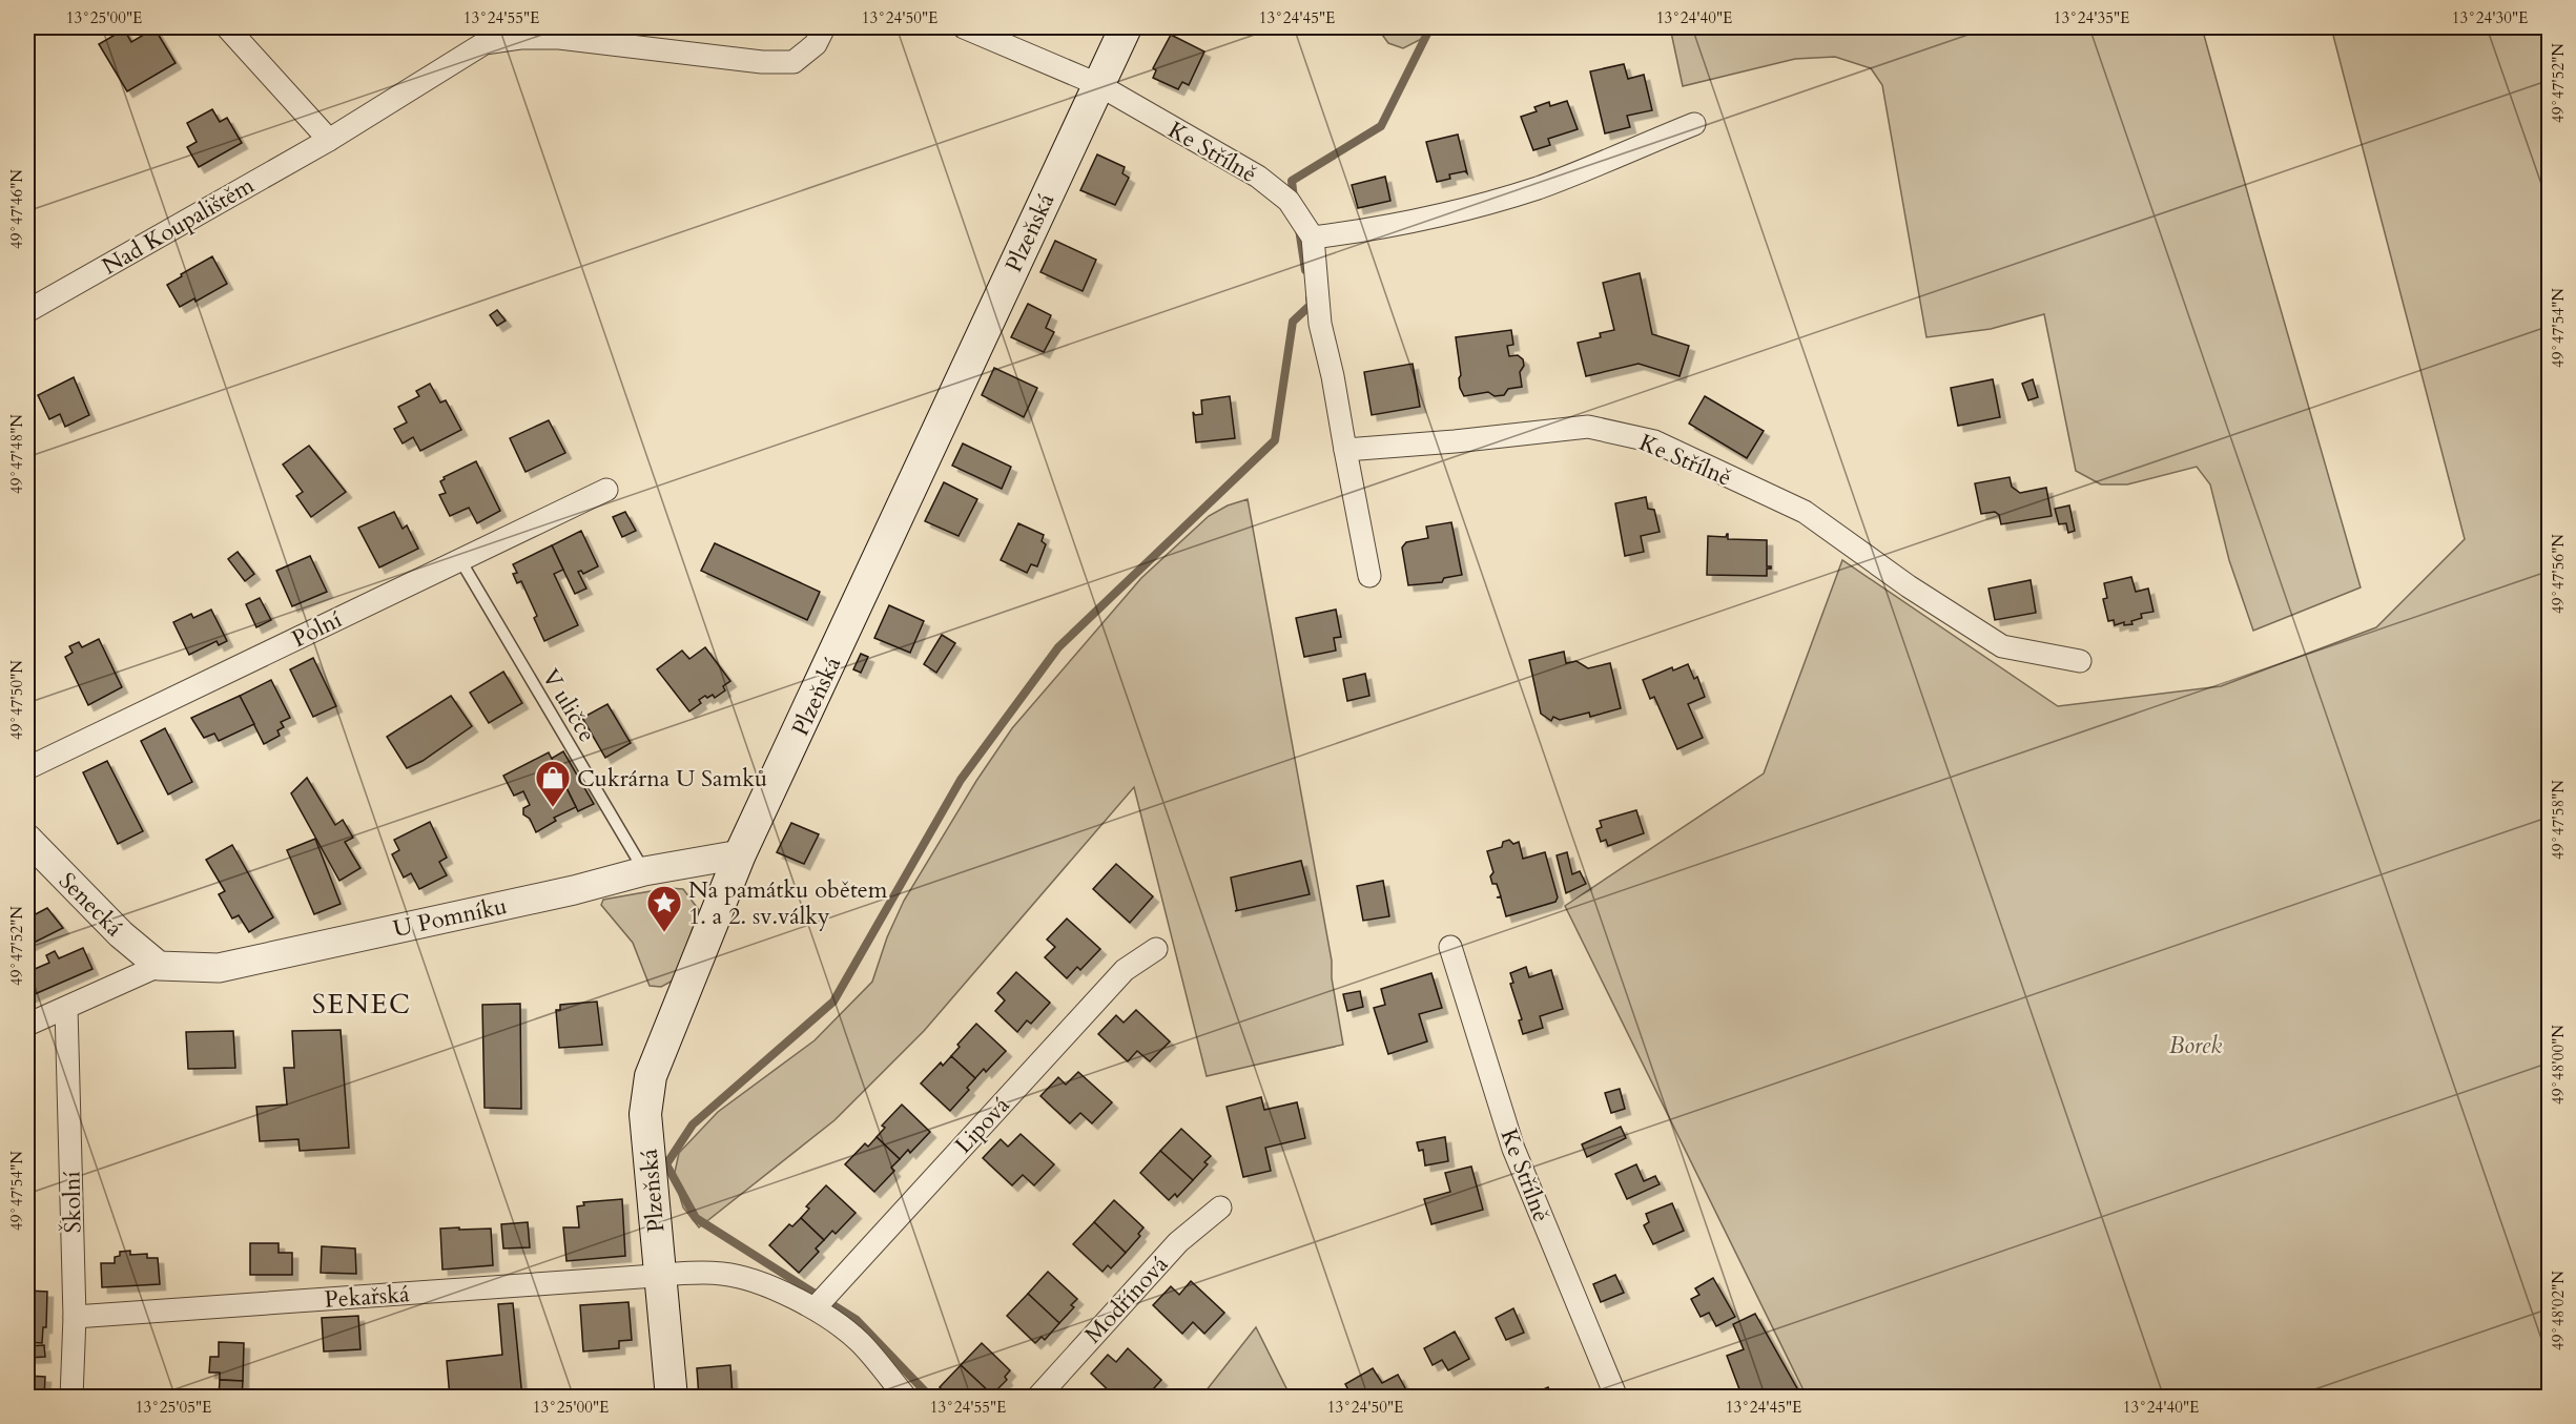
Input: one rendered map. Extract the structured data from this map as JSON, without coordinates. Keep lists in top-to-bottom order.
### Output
{
  "streets": {
    "main road": ["Plzeňská"],
    "street": [
      "Ke Střílně",
      "Nad Koupalištěm",
      "Polní",
      "Senecká",
      "U Pomníku",
      "Lipová",
      "Školní",
      "Pekařská",
      "Modřínová"
    ],
    "lane": ["V uličce"]
  },
  "crossings": [
    ["Ke Střílně", "Plzeňská"],
    ["Plzeňská", "U Pomníku"],
    ["Plzeňská", "Pekařská"],
    ["Polní", "V uličce"],
    ["V uličce", "U Pomníku"],
    ["Senecká", "U Pomníku"],
    ["Školní", "Pekařská"]
  ],
  "districts": ["SENEC"],
  "parks": ["Borek"],
  "places": {
    "shop": ["Cukrárna U Samků"],
    "place": ["Na památku obětem 1. a 2. sv.války"]
  },
  "coordinates": [
    "13°25'00\"E",
    "13°24'55\"E",
    "13°24'50\"E",
    "13°24'45\"E",
    "13°24'40\"E",
    "13°24'35\"E",
    "13°24'30\"E",
    "49°47'52\"N",
    "49°47'46\"N",
    "49°47'54\"N",
    "49°47'48\"N",
    "49°47'56\"N",
    "49°47'50\"N",
    "49°47'58\"N",
    "49°48'00\"N",
    "49°48'02\"N",
    "13°25'05\"E"
  ]
}
